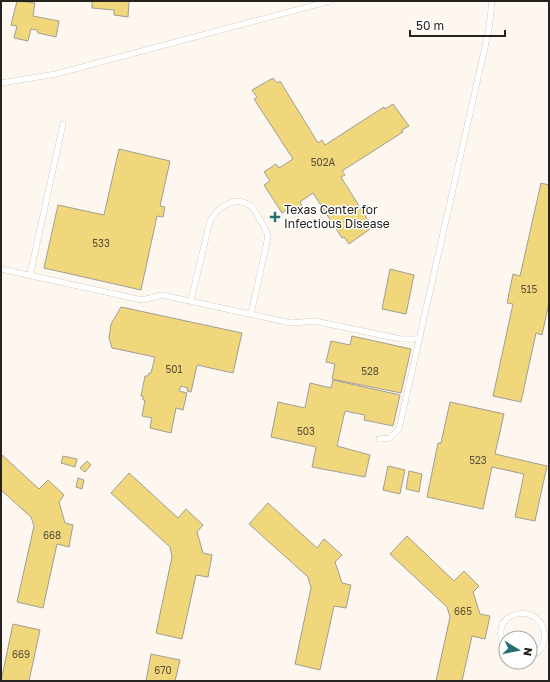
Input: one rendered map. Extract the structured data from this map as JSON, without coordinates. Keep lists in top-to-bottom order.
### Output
{
  "places": {
    "health": ["Texas Center for Infectious Disease"]
  },
  "house_numbers": [
    "502A",
    "533",
    "515",
    "501",
    "528",
    "503",
    "523",
    "668",
    "665",
    "669",
    "670"
  ],
  "scale_bar": "50 m",
  "north": "right"
}
